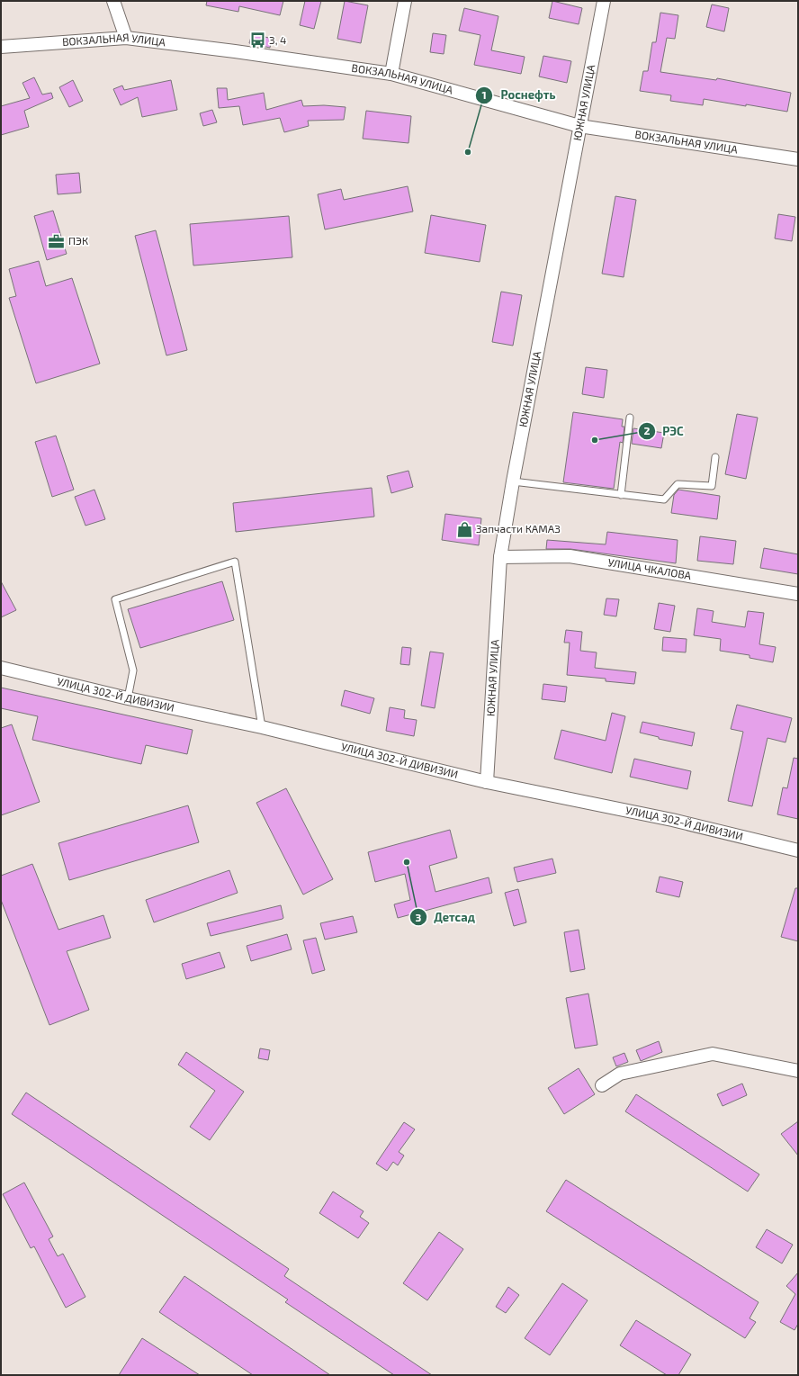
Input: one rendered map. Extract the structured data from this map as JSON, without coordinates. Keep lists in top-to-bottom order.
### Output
{
  "streets": {
    "street": [
      "ВОКЗАЛЬНАЯ УЛИЦА",
      "ЮЖНАЯ УЛИЦА",
      "УЛИЦА ЧКАЛОВА",
      "УЛИЦА 302-Й ДИВИЗИИ"
    ]
  },
  "crossings": [
    ["ВОКЗАЛЬНАЯ УЛИЦА", "ЮЖНАЯ УЛИЦА"],
    ["ЮЖНАЯ УЛИЦА", "УЛИЦА ЧКАЛОВА"],
    ["ЮЖНАЯ УЛИЦА", "УЛИЦА 302-Й ДИВИЗИИ"]
  ],
  "places": {
    "bus stop": ["3, 4"],
    "other": ["Роснефть", "РЭС", "Детсад"],
    "office": ["ПЭК"],
    "shop": ["Запчасти КАМАЗ"]
  }
}
